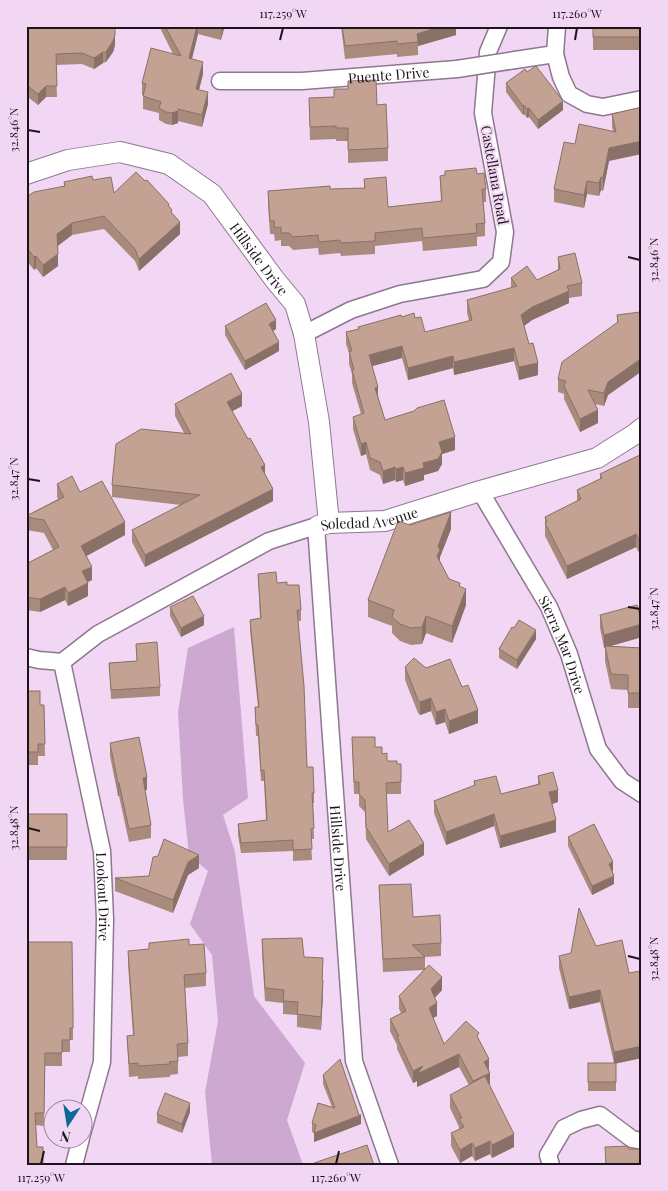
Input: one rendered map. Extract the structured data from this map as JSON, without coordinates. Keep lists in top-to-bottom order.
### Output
{
  "streets": {
    "street": [
      "Puente Drive",
      "Castellana Road",
      "Hillside Drive",
      "Soledad Avenue",
      "Sierra Mar Drive",
      "Lookout Drive"
    ]
  },
  "crossings": [
    ["Castellana Road", "Hillside Drive"],
    ["Hillside Drive", "Soledad Avenue"],
    ["Soledad Avenue", "Sierra Mar Drive"],
    ["Soledad Avenue", "Lookout Drive"]
  ],
  "north": "bottom",
  "coordinates": [
    "117.259°W",
    "117.260°W",
    "32.846°N",
    "32.847°N",
    "32.848°N"
  ]
}
